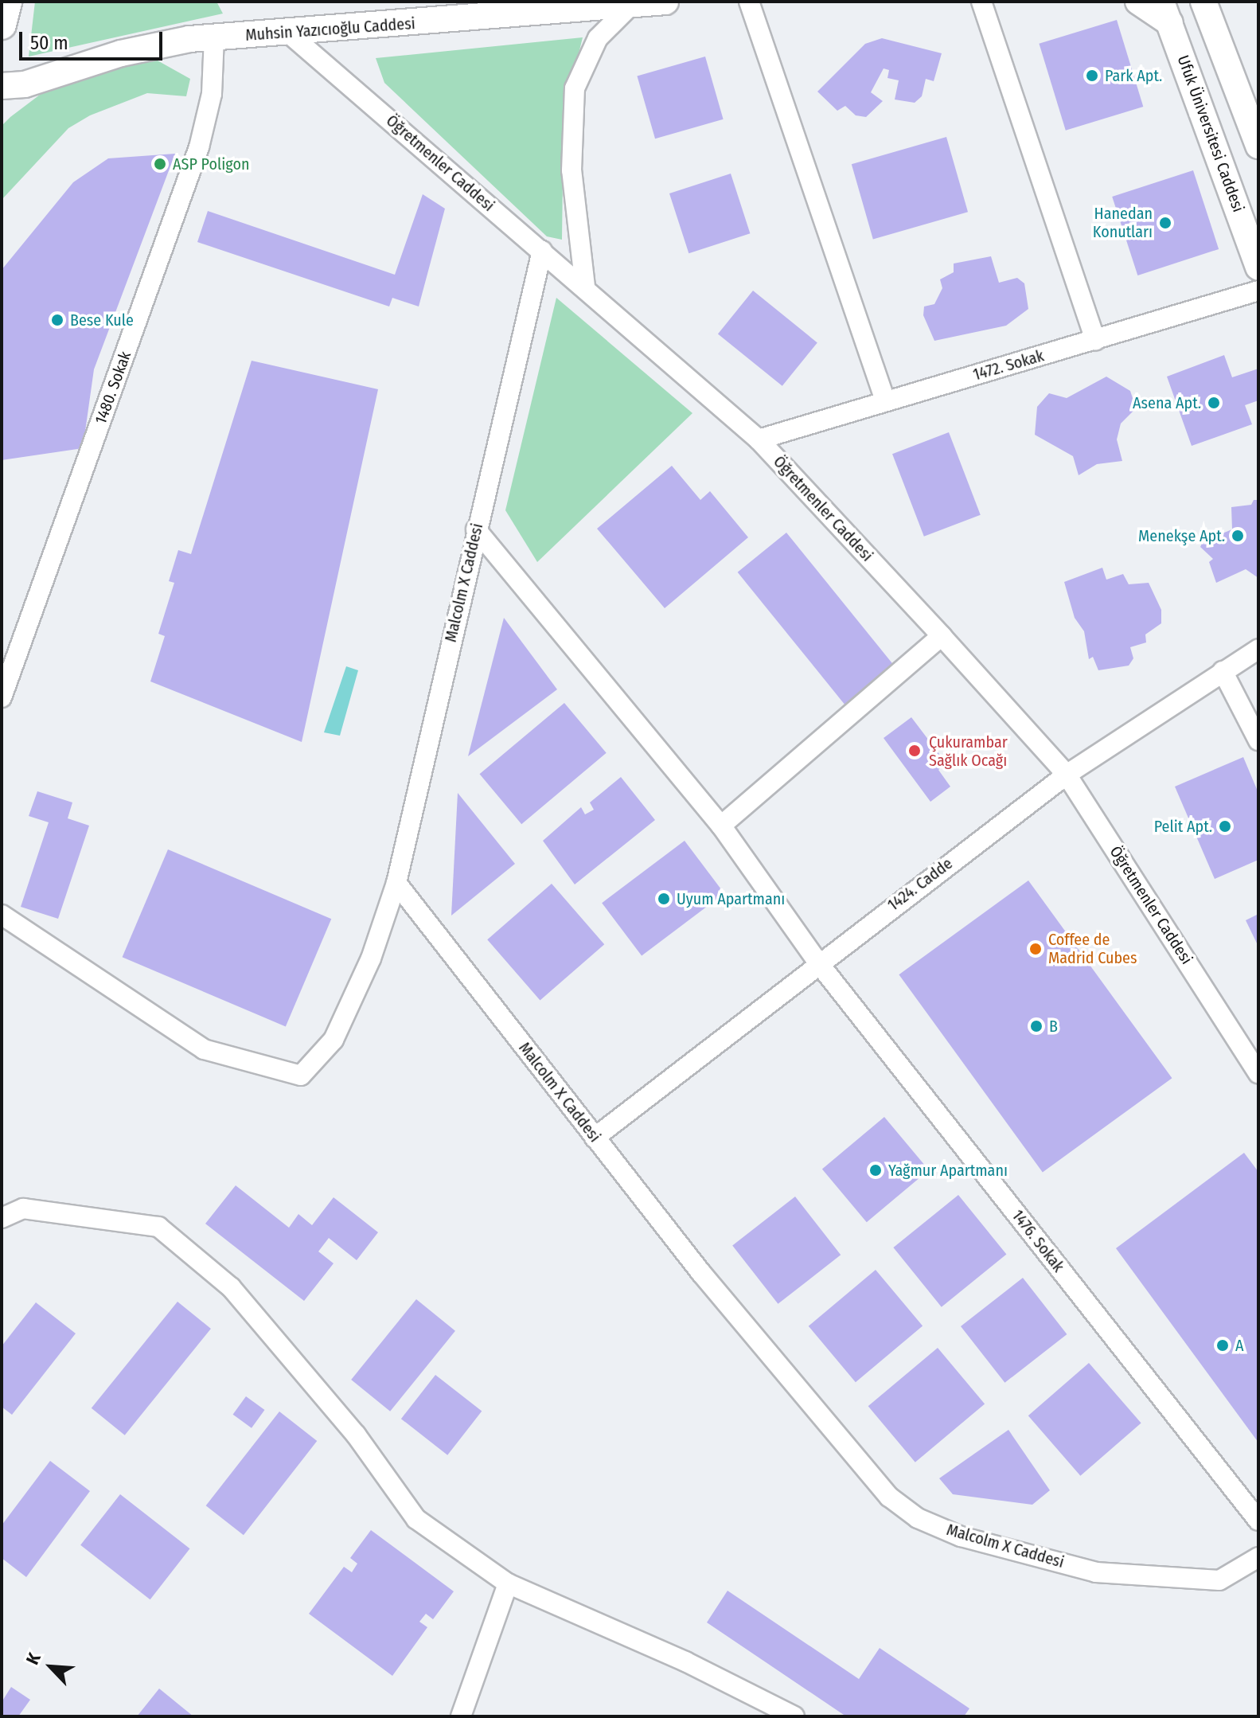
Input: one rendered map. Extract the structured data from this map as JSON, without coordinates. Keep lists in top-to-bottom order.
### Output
{
  "streets": {
    "main road": ["Muhsin Yazıcıoğlu Caddesi", "Ufuk Üniversitesi Caddesi"],
    "street": [
      "Öğretmenler Caddesi",
      "1472. Sokak",
      "1480. Sokak",
      "Malcolm X Caddesi",
      "1424. Cadde",
      "1476. Sokak"
    ]
  },
  "crossings": [
    ["Muhsin Yazıcıoğlu Caddesi", "Öğretmenler Caddesi"],
    ["Muhsin Yazıcıoğlu Caddesi", "1480. Sokak"],
    ["Öğretmenler Caddesi", "1472. Sokak"],
    ["Öğretmenler Caddesi", "Malcolm X Caddesi"],
    ["Öğretmenler Caddesi", "1424. Cadde"],
    ["Malcolm X Caddesi", "1424. Cadde"],
    ["Malcolm X Caddesi", "1476. Sokak"],
    ["1424. Cadde", "1476. Sokak"]
  ],
  "places": [
    "Park Apt.",
    "ASP Poligon",
    "Hanedan Konutları",
    "Bese Kule",
    "Asena Apt.",
    "Menekşe Apt.",
    "Çukurambar Sağlık Ocağı",
    "Pelit Apt.",
    "Uyum Apartmanı",
    "Coffee de Madrid Cubes",
    "B",
    "Yağmur Apartmanı",
    "A"
  ],
  "scale_bar": "50 m",
  "north": "top left"
}
